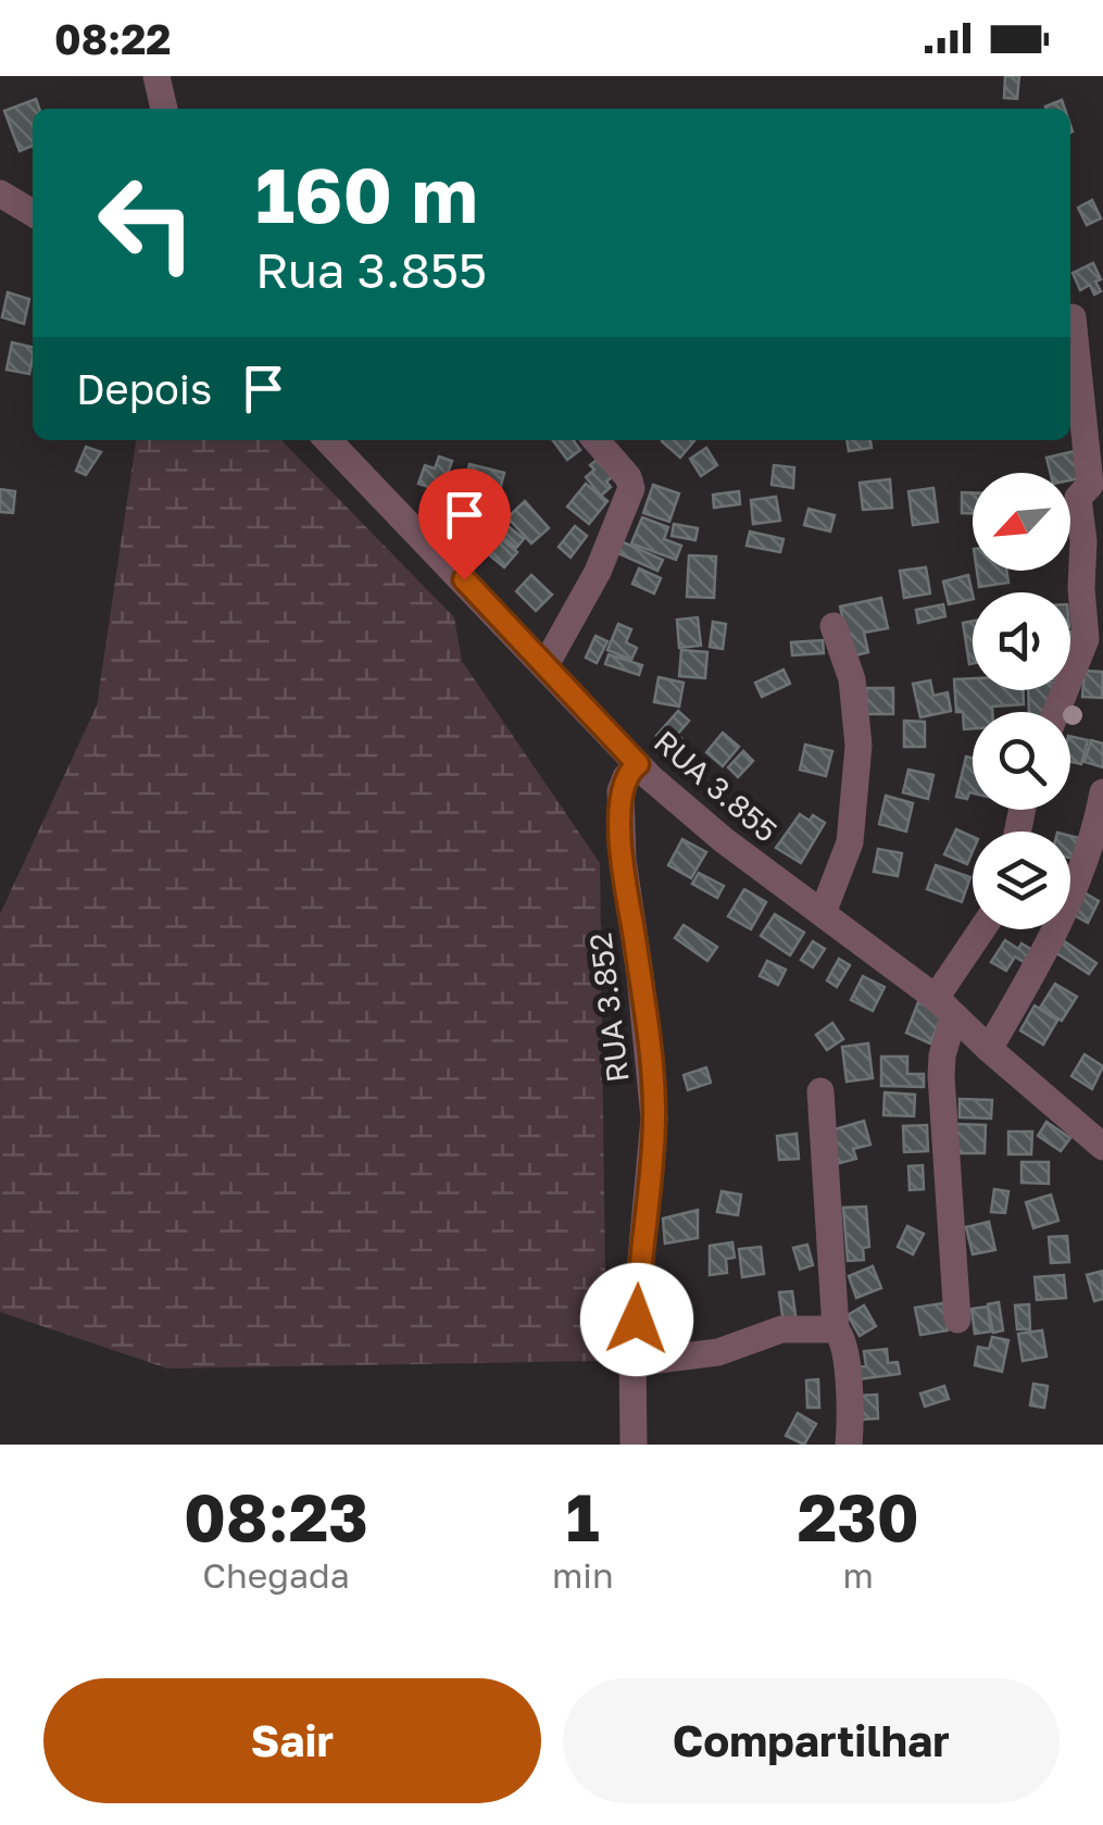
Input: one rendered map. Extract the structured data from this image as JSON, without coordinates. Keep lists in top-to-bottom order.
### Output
{
  "streets": {
    "street": ["RUA 3.855", "RUA 3.852"]
  },
  "crossings": [
    ["RUA 3.855", "RUA 3.852"]
  ],
  "north": "bottom left",
  "page": {
    "status": "08:22",
    "turn": ["160 m", "Rua 3.855"],
    "then": "Depois",
    "eta": [
      "08:23",
      "Chegada",
      "1",
      "min",
      "230",
      "m"
    ],
    "buttons": ["Sair", "Compartilhar"]
  }
}
